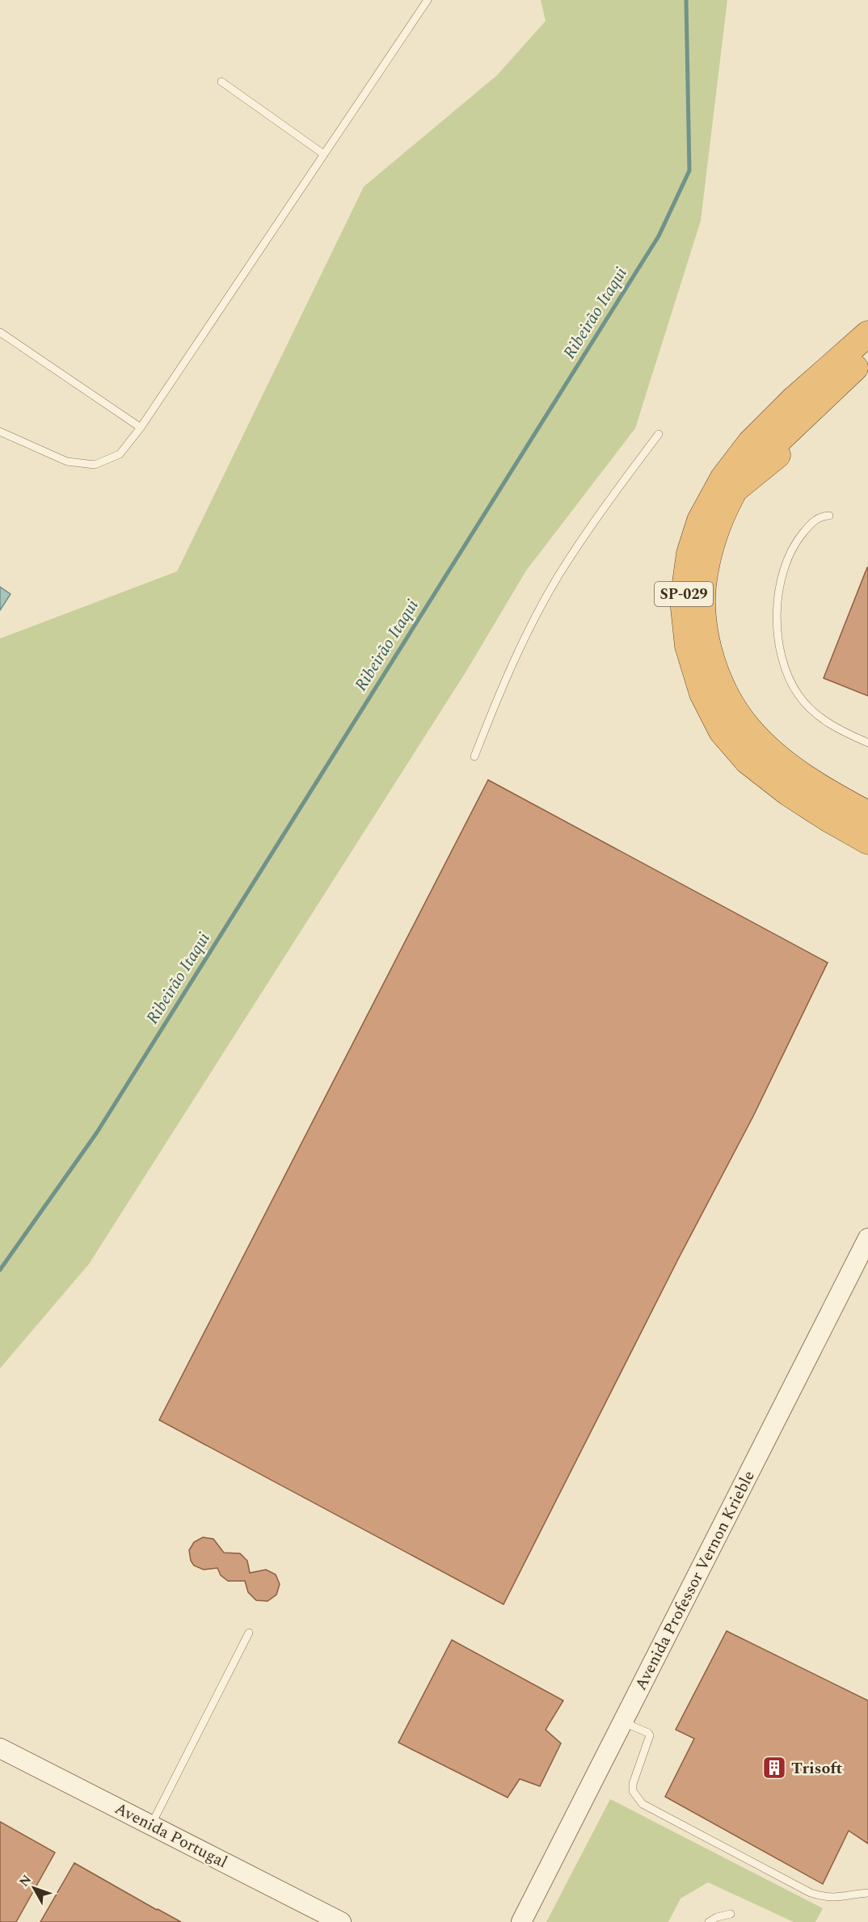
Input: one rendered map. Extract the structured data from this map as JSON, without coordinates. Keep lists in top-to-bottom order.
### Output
{
  "streets": {
    "highway": ["SP-029"],
    "street": ["Avenida Professor Vernon Krieble", "Avenida Portugal"]
  },
  "water": ["Ribeirão Itaqui"],
  "places": {
    "building": ["Trisoft"]
  },
  "north": "top left"
}
